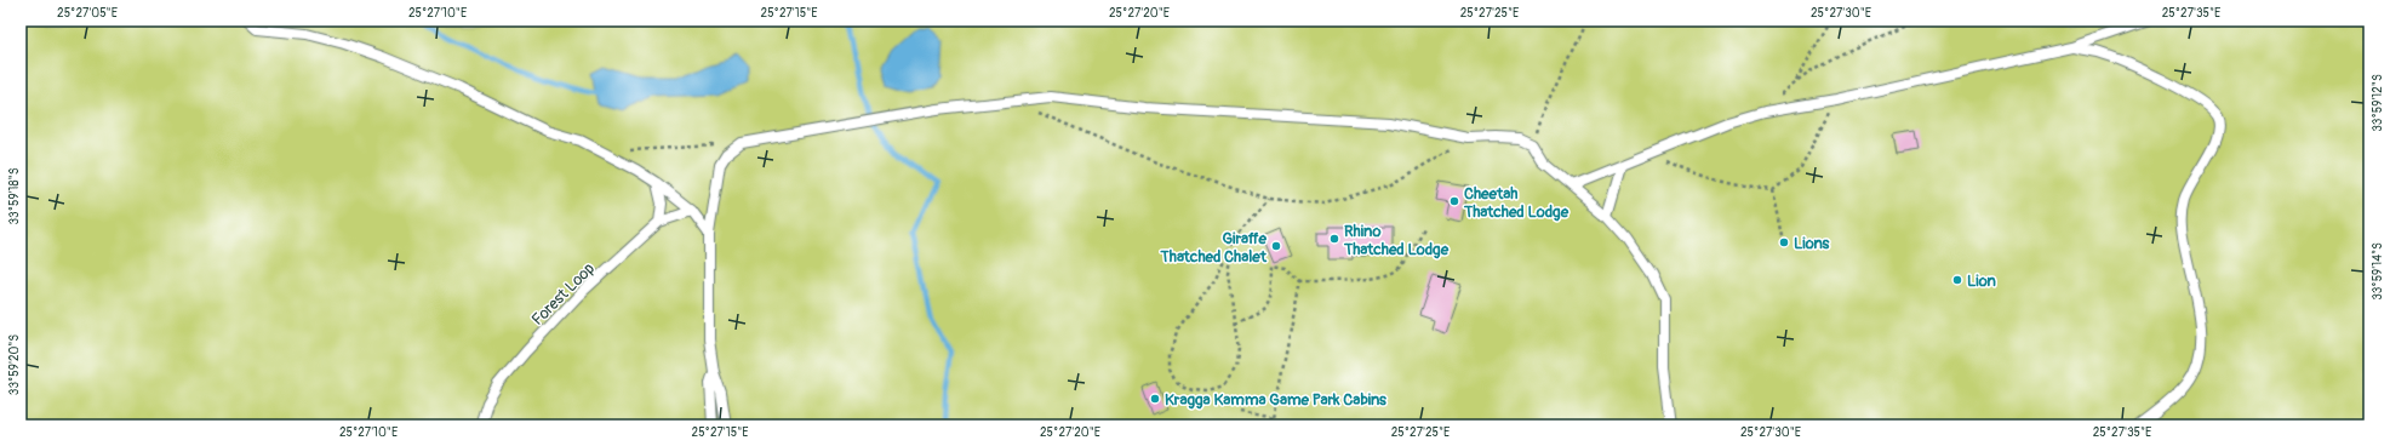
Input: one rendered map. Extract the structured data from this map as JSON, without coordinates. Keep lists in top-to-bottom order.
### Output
{
  "streets": {
    "lane": ["Forest Loop"]
  },
  "places": [
    "Cheetah Thatched Lodge",
    "Rhino Thatched Lodge",
    "Lions",
    "Giraffe Thatched Chalet",
    "Lion",
    "Kragga Kamma Game Park Cabins"
  ],
  "coordinates": [
    "25°27'05\"E",
    "25°27'10\"E",
    "25°27'15\"E",
    "25°27'20\"E",
    "25°27'25\"E",
    "25°27'30\"E",
    "25°27'35\"E",
    "33°59'12\"S",
    "33°59'18\"S",
    "33°59'14\"S",
    "33°59'20\"S"
  ]
}
